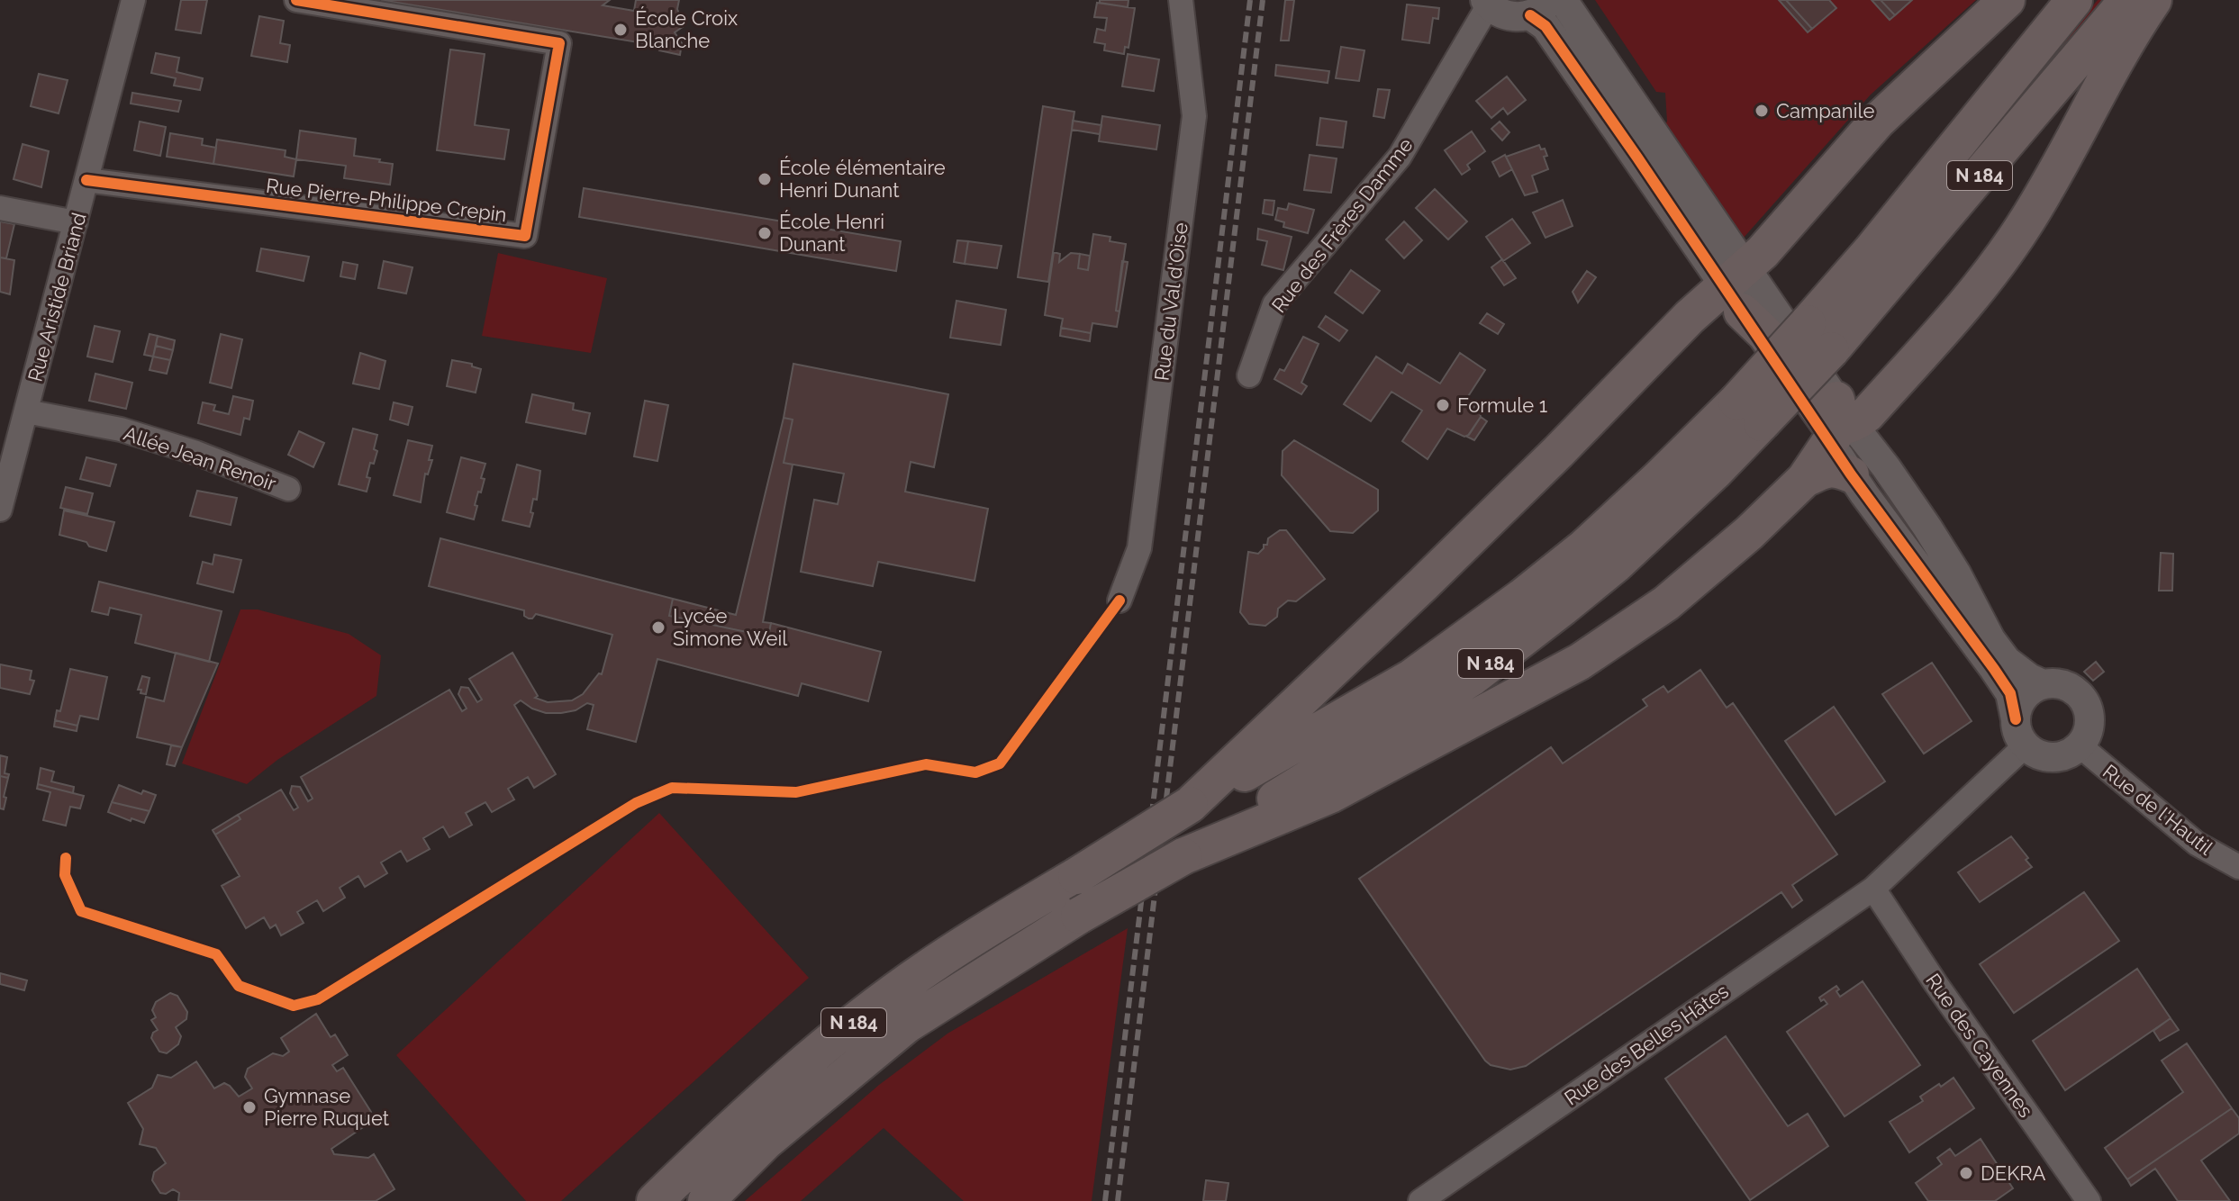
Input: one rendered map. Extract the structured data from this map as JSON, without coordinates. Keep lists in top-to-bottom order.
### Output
{
  "streets": {
    "main road": ["N 184"],
    "street": [
      "Rue Pierre-Philippe Crepin",
      "Rue des Frères Damme",
      "Rue Aristide Briand",
      "Rue du Val d'Oise",
      "Allée Jean Renoir",
      "Rue de l'Hautil",
      "Rue des Belles Hâtes",
      "Rue des Cayennes"
    ]
  },
  "crossings": [
    ["Rue Pierre-Philippe Crepin", "Rue Aristide Briand"],
    ["Rue Aristide Briand", "Allée Jean Renoir"],
    ["Rue de l'Hautil", "Rue des Belles Hâtes"],
    ["Rue des Belles Hâtes", "Rue des Cayennes"]
  ],
  "places": [
    "École Croix Blanche",
    "Campanile",
    "École élémentaire Henri Dunant",
    "École Henri Dunant",
    "Formule 1",
    "Lycée Simone Weil",
    "Gymnase Pierre Ruquet",
    "DEKRA"
  ]
}
